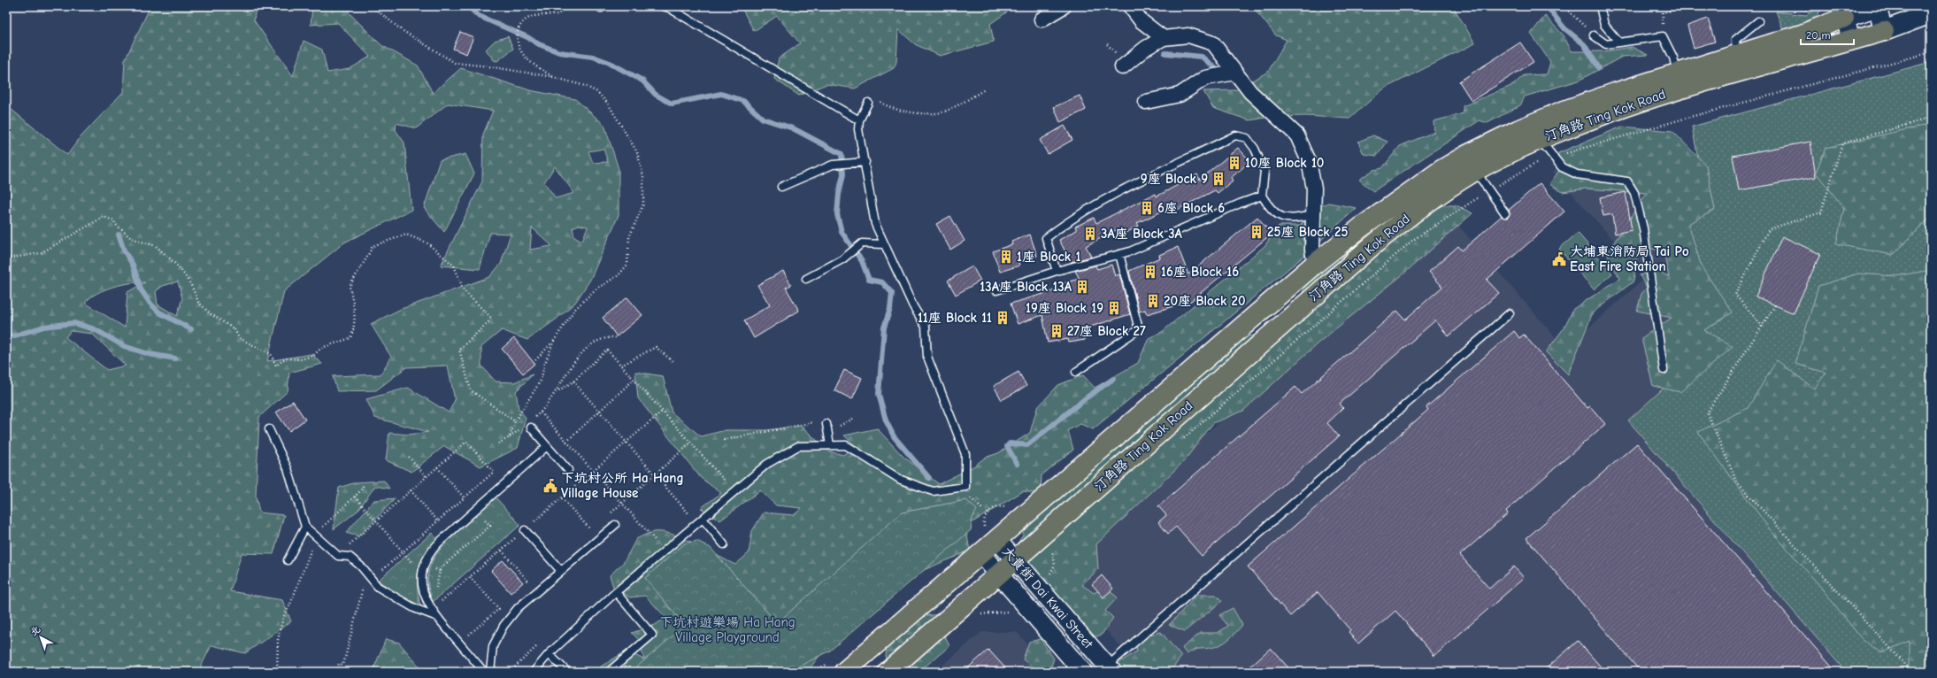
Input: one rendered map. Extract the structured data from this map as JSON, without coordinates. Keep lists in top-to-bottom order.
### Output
{
  "streets": {
    "main road": ["汀角路 Ting Kok Road"],
    "street": ["大貴街 Dai Kwai Street"]
  },
  "crossings": [
    ["汀角路 Ting Kok Road", "大貴街 Dai Kwai Street"]
  ],
  "parks": ["下坑村遊樂場 Ha Hang Village Playground"],
  "places": {
    "building": [
      "10座 Block 10",
      "9座 Block 9",
      "6座 Block 6",
      "25座 Block 25",
      "3A座 Block 3A",
      "1座 Block 1",
      "16座 Block 16",
      "13A座 Block 13A",
      "20座 Block 20",
      "19座 Block 19",
      "11座 Block 11",
      "27座 Block 27"
    ],
    "public building": ["大埔東消防局 Tai Po East Fire Station", "下坑村公所 Ha Hang Village House"]
  },
  "scale_bar": "20 m",
  "north": "top left"
}
